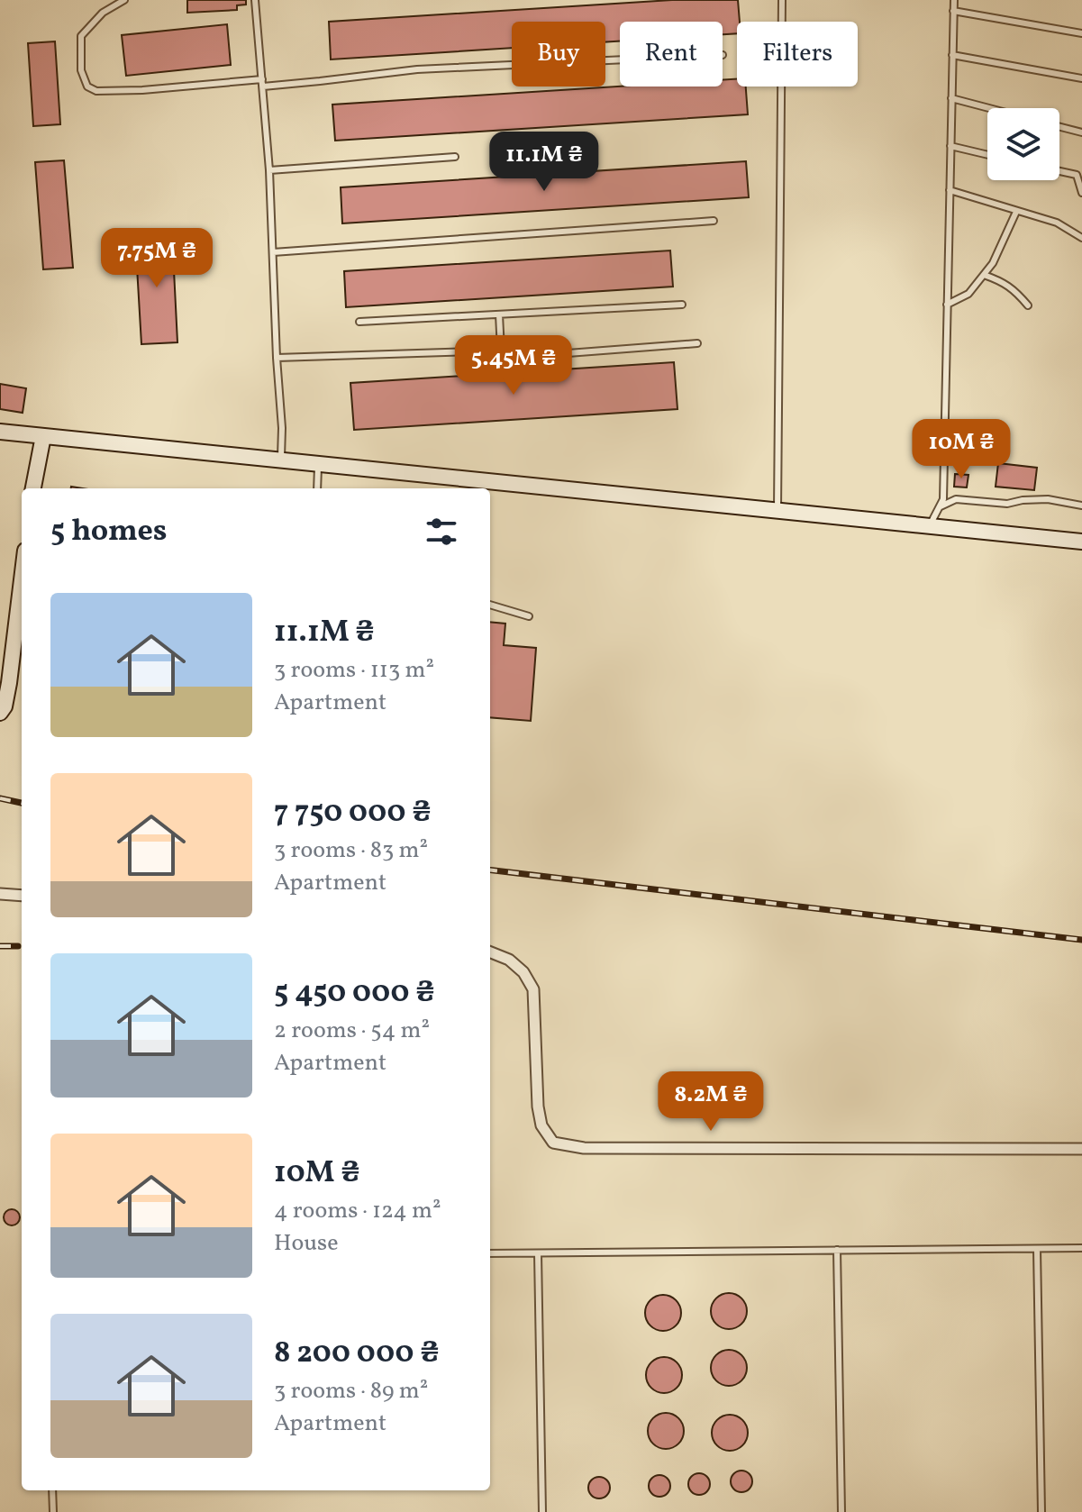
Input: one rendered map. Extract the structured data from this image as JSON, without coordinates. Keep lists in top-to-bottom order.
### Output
{
  "page": {
    "chip": ["Buy", "Rent", "Filters"],
    "price": [
      "11.1M ₴",
      "7.75M ₴",
      "5.45M ₴",
      "10M ₴",
      "8.2M ₴"
    ],
    "heading": "5 homes",
    "list": [
      {
        "name": "11.1M ₴",
        "note": "3 rooms · 113 m² · Apartment"
      },
      {
        "name": "7 750 000 ₴",
        "note": "3 rooms · 83 m² · Apartment"
      },
      {
        "name": "5 450 000 ₴",
        "note": "2 rooms · 54 m² · Apartment"
      },
      {
        "name": "10M ₴",
        "note": "4 rooms · 124 m² · House"
      },
      {
        "name": "8 200 000 ₴",
        "note": "3 rooms · 89 m² · Apartment"
      }
    ]
  }
}
